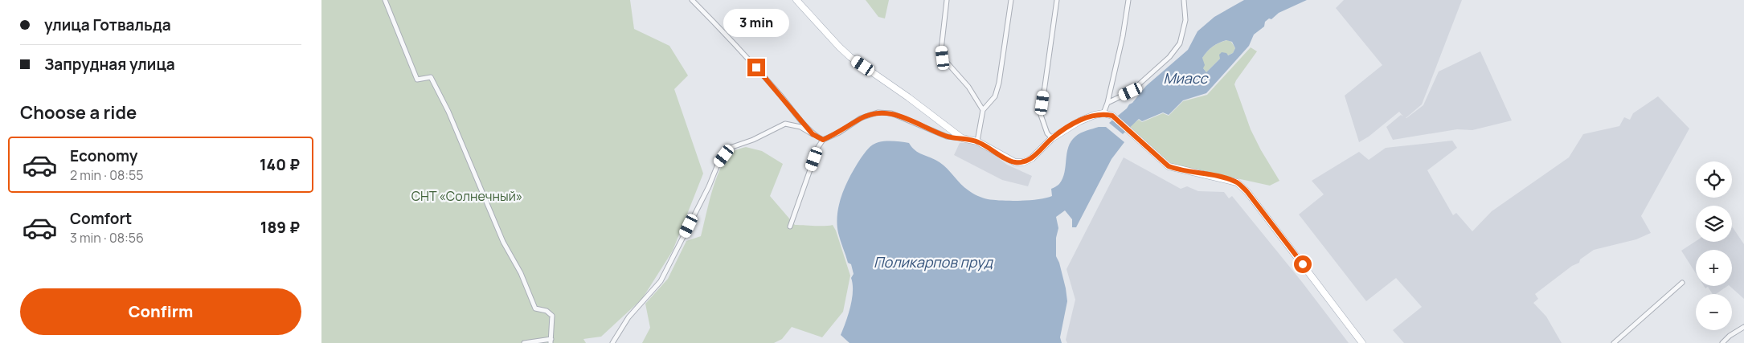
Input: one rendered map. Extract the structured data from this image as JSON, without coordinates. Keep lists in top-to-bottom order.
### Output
{
  "water": ["Миасс", "Поликарпов пруд"],
  "parks": ["СНТ «Солнечный»"],
  "page": {
    "banner": ["улица Готвальда", "Запрудная улица"],
    "bubble": "3 min",
    "heading": "Choose a ride",
    "list": [
      {
        "name": "Economy",
        "note": "2 min · 08:55",
        "value": "140 ₽"
      },
      {
        "name": "Comfort",
        "note": "3 min · 08:56",
        "value": "189 ₽"
      }
    ],
    "map_buttons": ["+", "−"],
    "buttons": "Confirm"
  }
}
